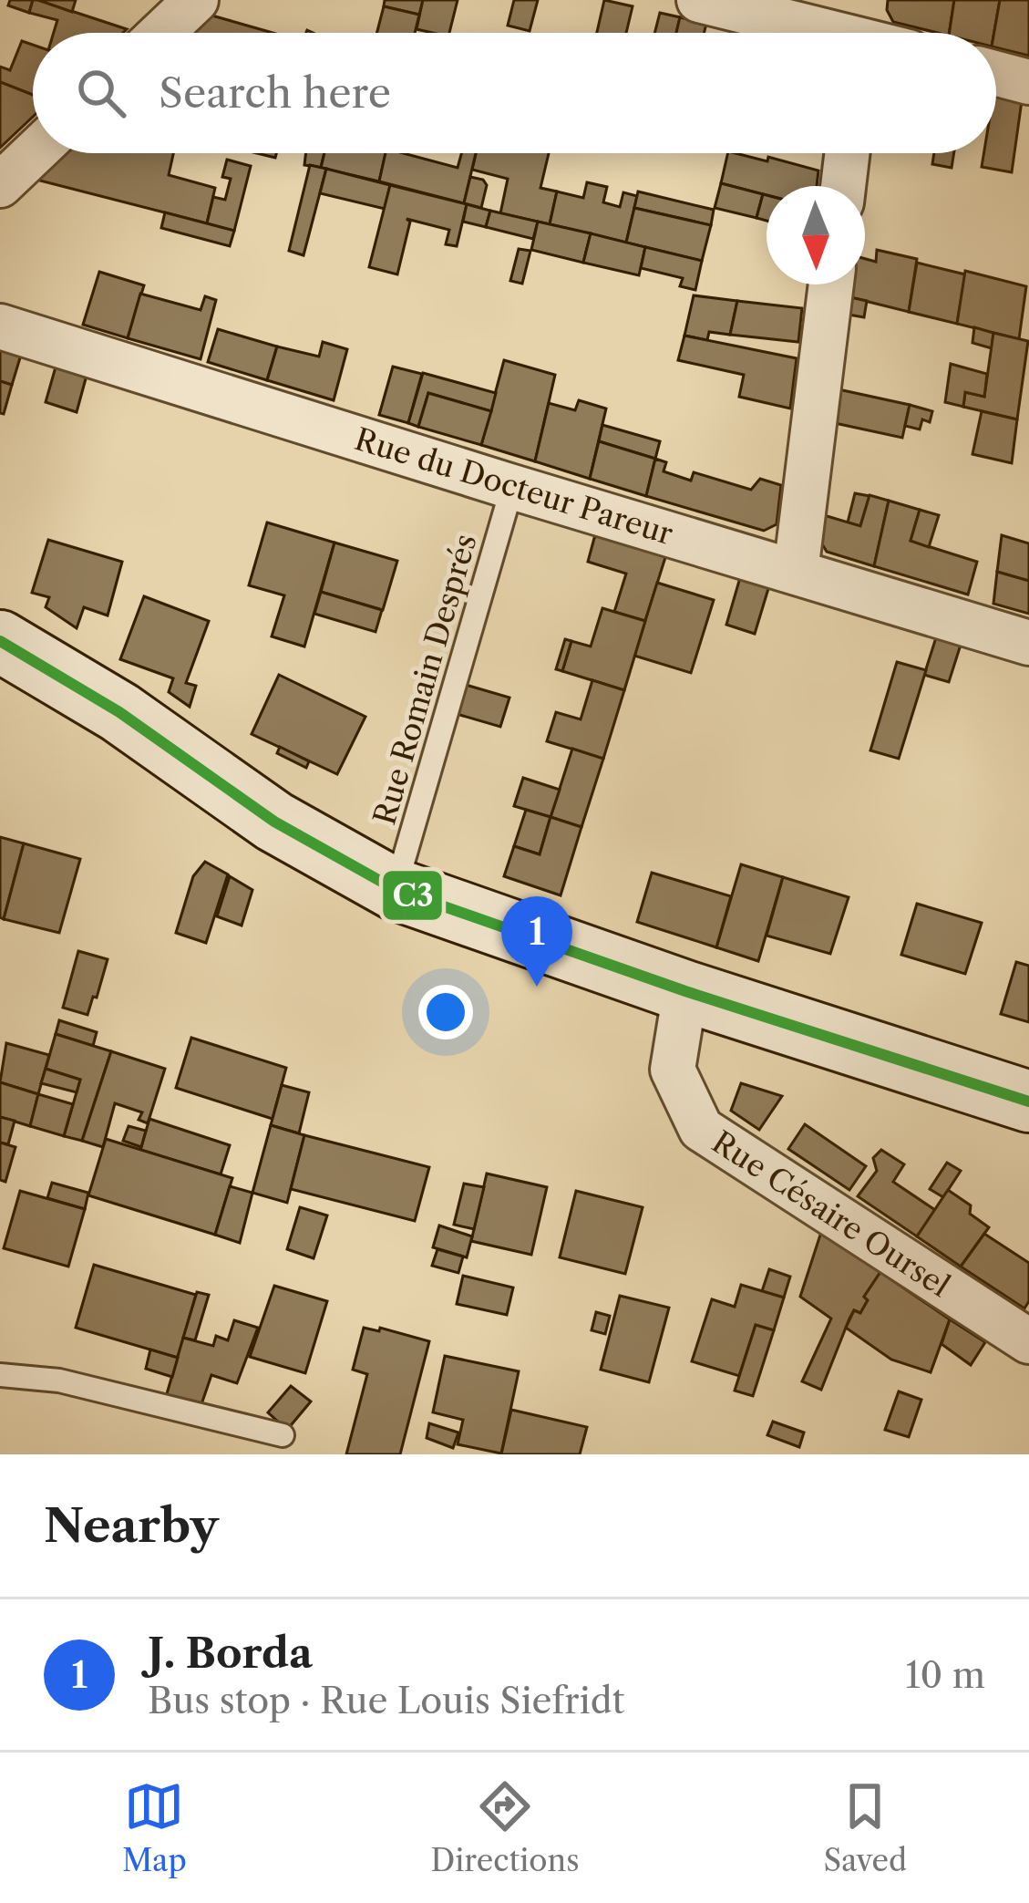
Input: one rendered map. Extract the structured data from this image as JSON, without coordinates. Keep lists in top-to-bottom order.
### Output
{
  "streets": {
    "street": ["Rue du Docteur Pareur", "Rue Césaire Oursel"],
    "lane": ["Rue Romain Després"]
  },
  "crossings": [
    ["Rue du Docteur Pareur", "Rue Romain Després"]
  ],
  "lines": ["transit line C3"],
  "north": "bottom",
  "page": {
    "search": "Search here",
    "pins": "1",
    "heading": "Nearby",
    "list": [
      {
        "mark": "1",
        "name": "J. Borda",
        "note": "Bus stop · Rue Louis Siefridt",
        "value": "10 m"
      }
    ],
    "nav": ["Map", "Directions", "Saved"]
  }
}
